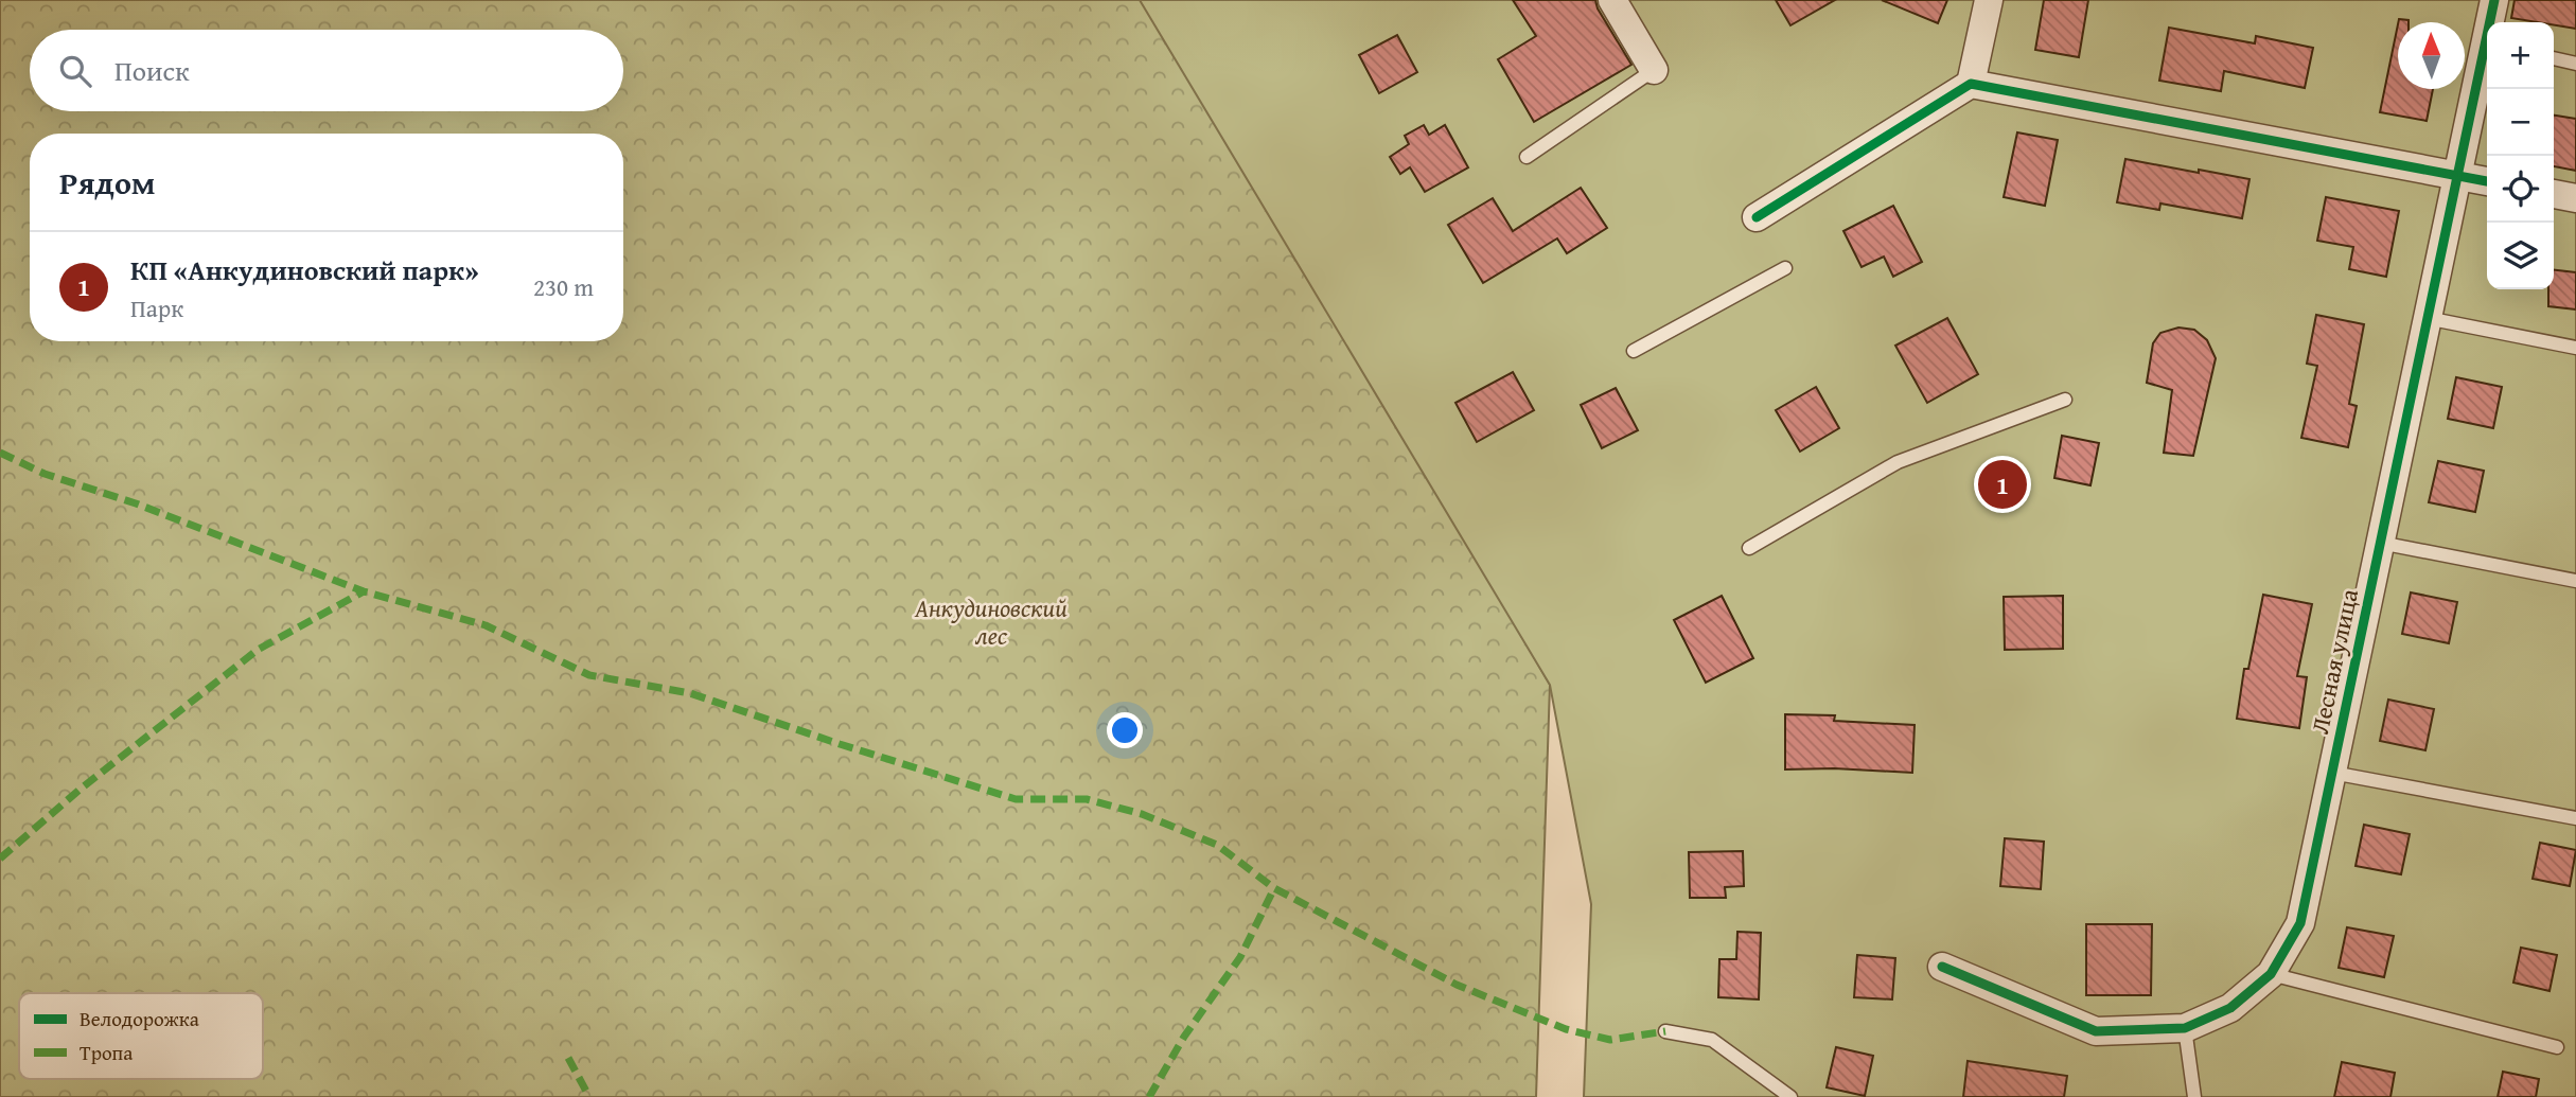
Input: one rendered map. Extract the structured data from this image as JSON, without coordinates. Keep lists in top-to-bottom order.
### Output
{
  "streets": {
    "street": ["Лесная улица"]
  },
  "parks": ["Анкудиновский лес"],
  "legend": ["Велодорожка", "Тропа"],
  "north": "top",
  "page": {
    "map_buttons": ["+", "−"],
    "search": "Поиск",
    "heading": "Рядом",
    "list": [
      {
        "mark": "1",
        "name": "КП «Анкудиновский парк»",
        "note": "Парк",
        "value": "230 m"
      }
    ],
    "pins": "1"
  }
}
